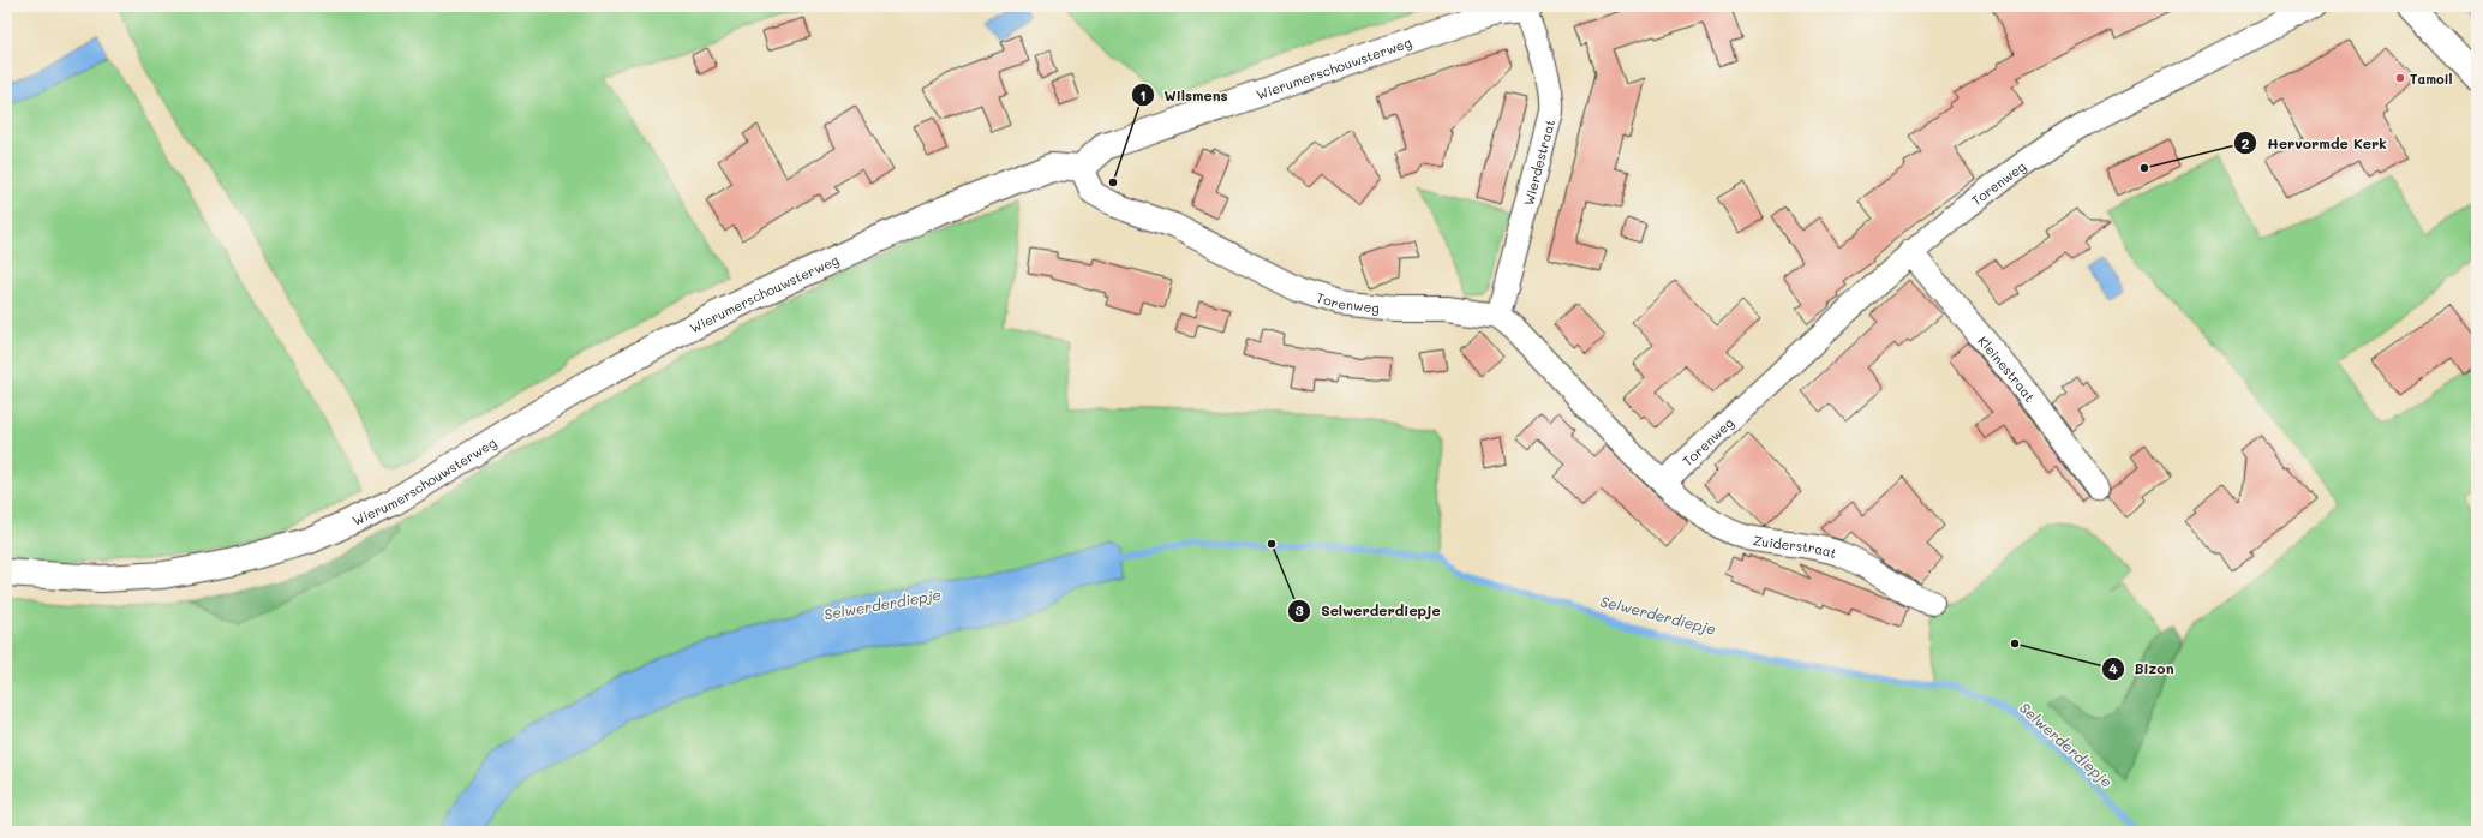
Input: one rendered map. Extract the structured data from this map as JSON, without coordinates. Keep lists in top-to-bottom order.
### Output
{
  "streets": {
    "street": [
      "Wierumerschouwsterweg",
      "Wierdestraat",
      "Torenweg",
      "Kleinestraat",
      "Zuiderstraat"
    ]
  },
  "crossings": [
    ["Wierumerschouwsterweg", "Wierdestraat"],
    ["Wierumerschouwsterweg", "Torenweg"],
    ["Wierdestraat", "Torenweg"],
    ["Torenweg", "Kleinestraat"],
    ["Torenweg", "Zuiderstraat"]
  ],
  "water": ["Selwerderdiepje"],
  "places": [
    "Tamoil",
    "Hervormde Kerk",
    "Wilsmens",
    "Selwerderdiepje",
    "Bizon"
  ]
}
